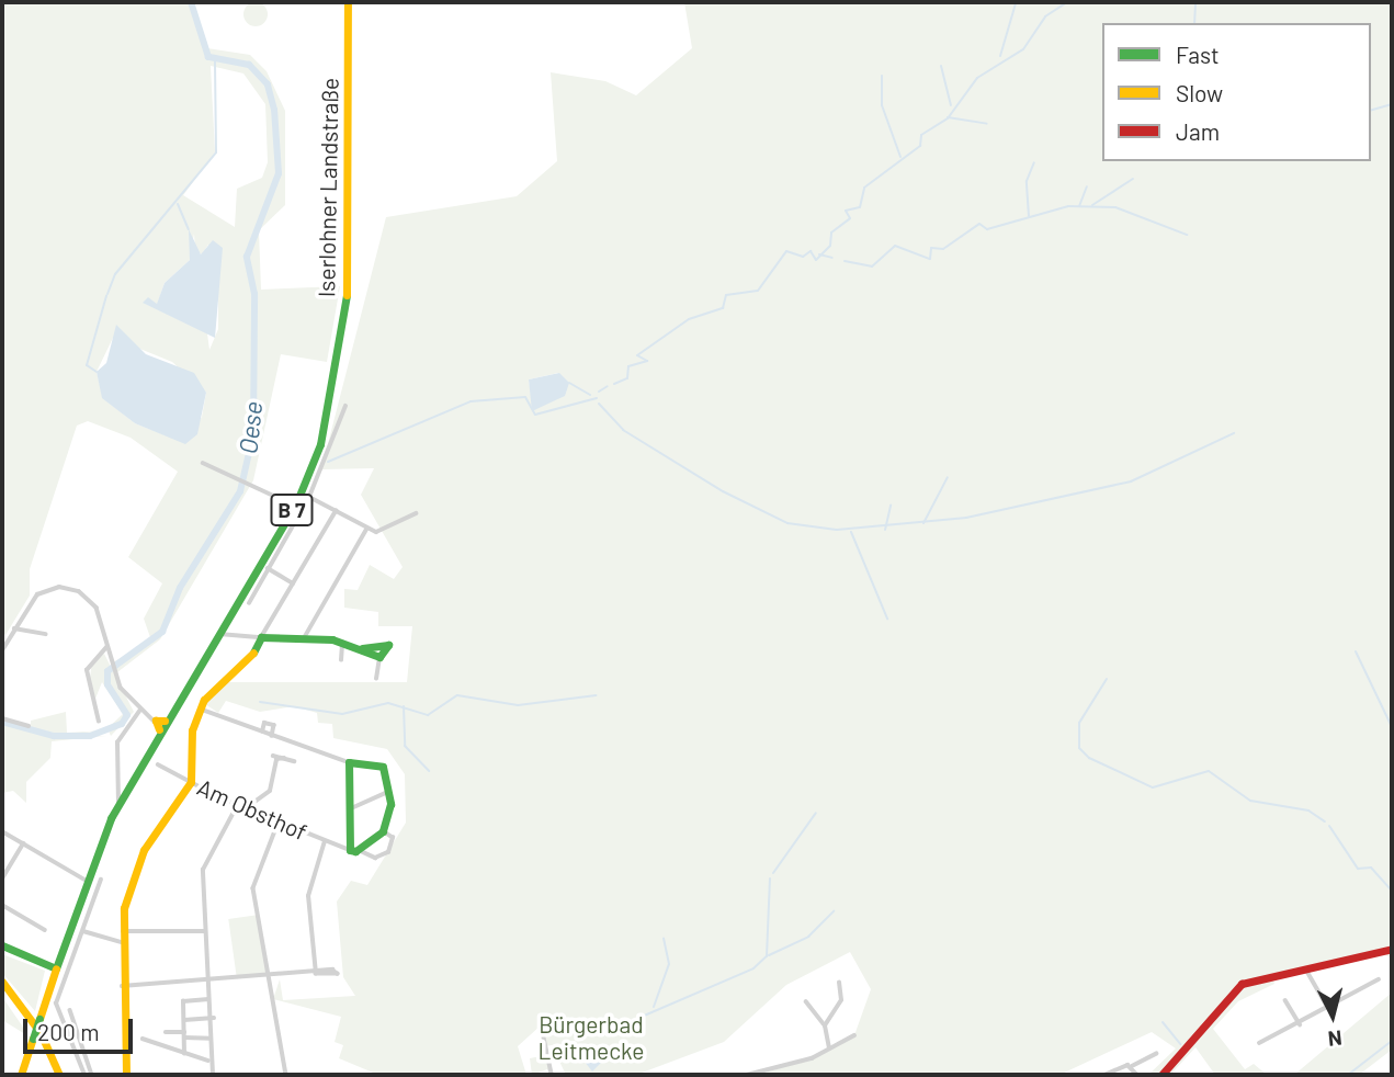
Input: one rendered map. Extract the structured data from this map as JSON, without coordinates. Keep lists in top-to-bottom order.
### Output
{
  "streets": {
    "main road": ["Iserlohner Landstraße", "B 7"],
    "street": ["Am Obsthof"]
  },
  "water": ["Oese"],
  "parks": ["Bürgerbad Leitmecke"],
  "legend": ["Fast", "Slow", "Jam"],
  "scale_bar": "200 m",
  "north": "bottom"
}
